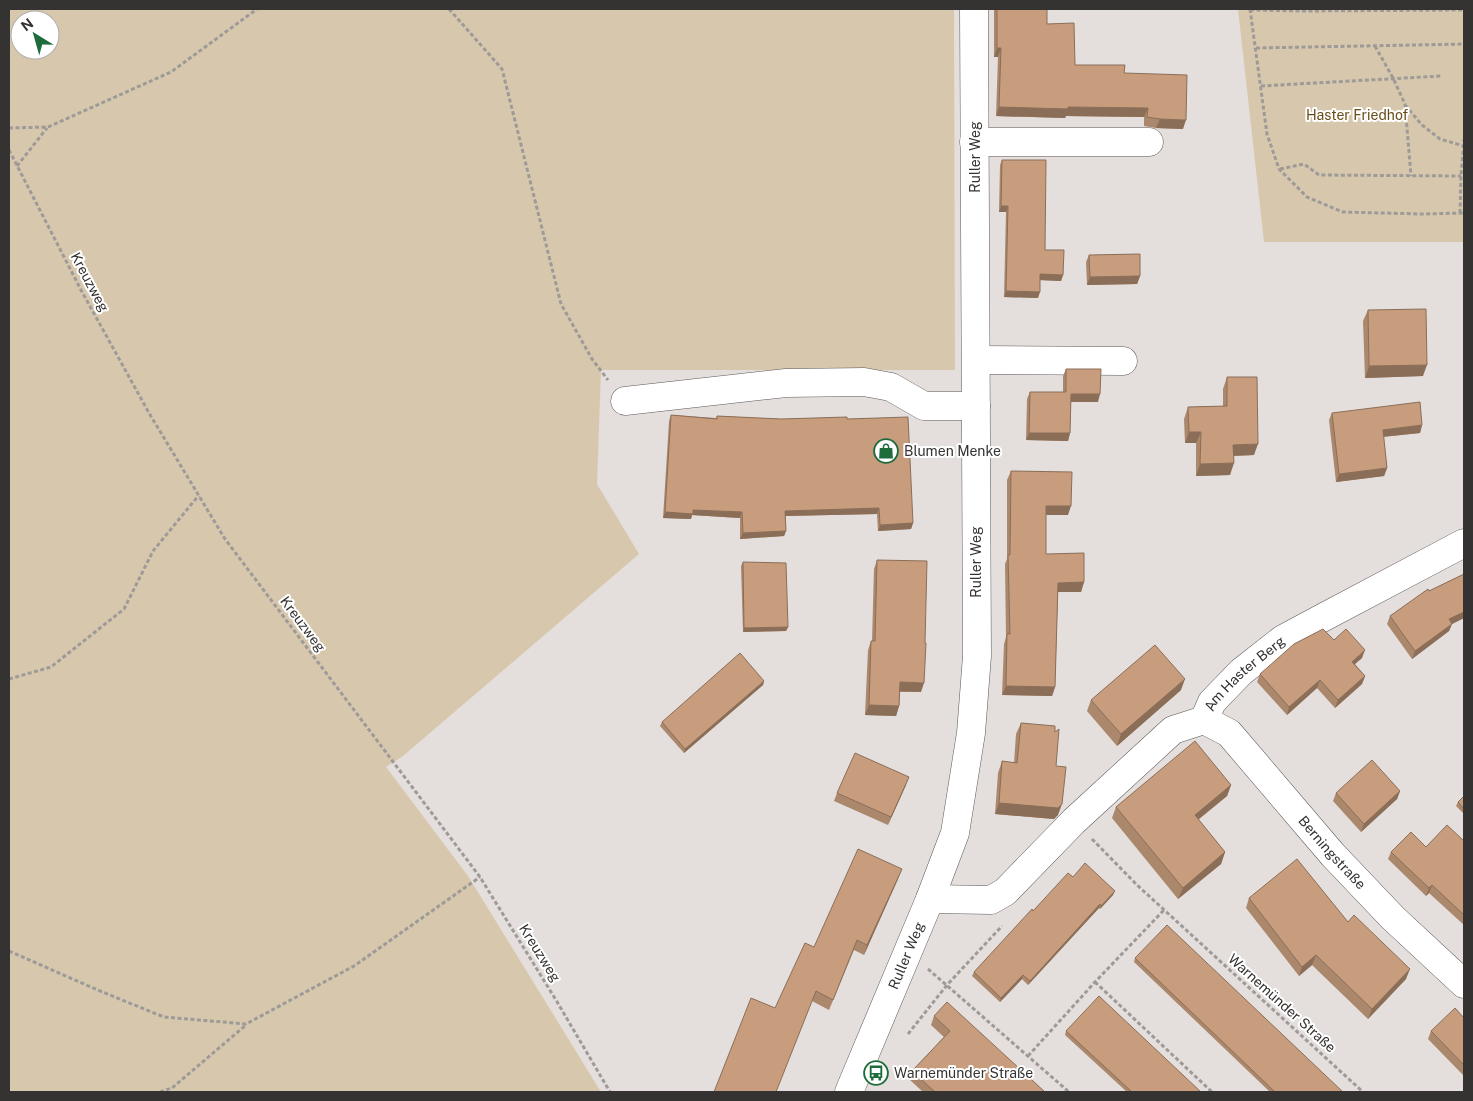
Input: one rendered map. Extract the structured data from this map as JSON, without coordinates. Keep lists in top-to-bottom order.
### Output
{
  "streets": {
    "street": ["Ruller Weg", "Am Haster Berg", "Berningstraße"],
    "path": ["Kreuzweg", "Warnemünder Straße"]
  },
  "crossings": [
    ["Ruller Weg", "Am Haster Berg"],
    ["Am Haster Berg", "Berningstraße"],
    ["Am Haster Berg", "Warnemünder Straße"]
  ],
  "parks": ["Haster Friedhof"],
  "places": {
    "shop": ["Blumen Menke"],
    "bus stop": ["Warnemünder Straße"]
  },
  "north": "top left"
}
